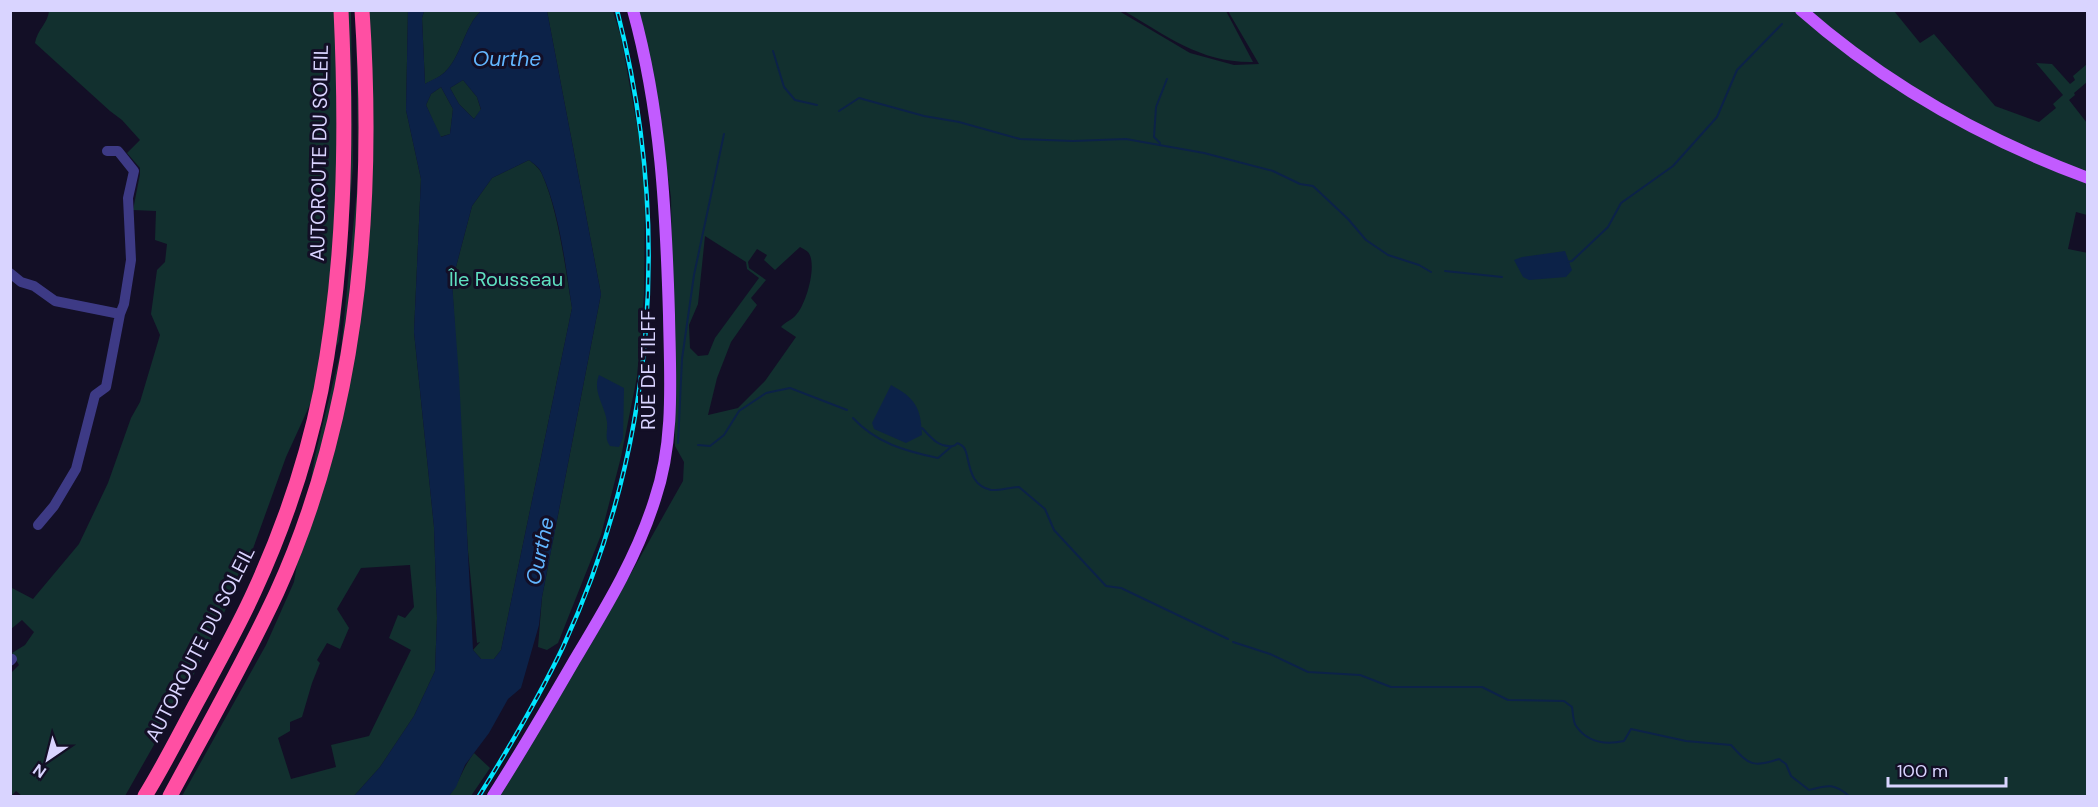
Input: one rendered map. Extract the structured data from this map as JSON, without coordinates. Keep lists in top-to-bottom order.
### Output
{
  "streets": {
    "highway": ["AUTOROUTE DU SOLEIL"],
    "main road": ["RUE DE TILFF"]
  },
  "water": ["Ourthe"],
  "parks": ["Île Rousseau"],
  "scale_bar": "100 m",
  "north": "bottom left"
}
